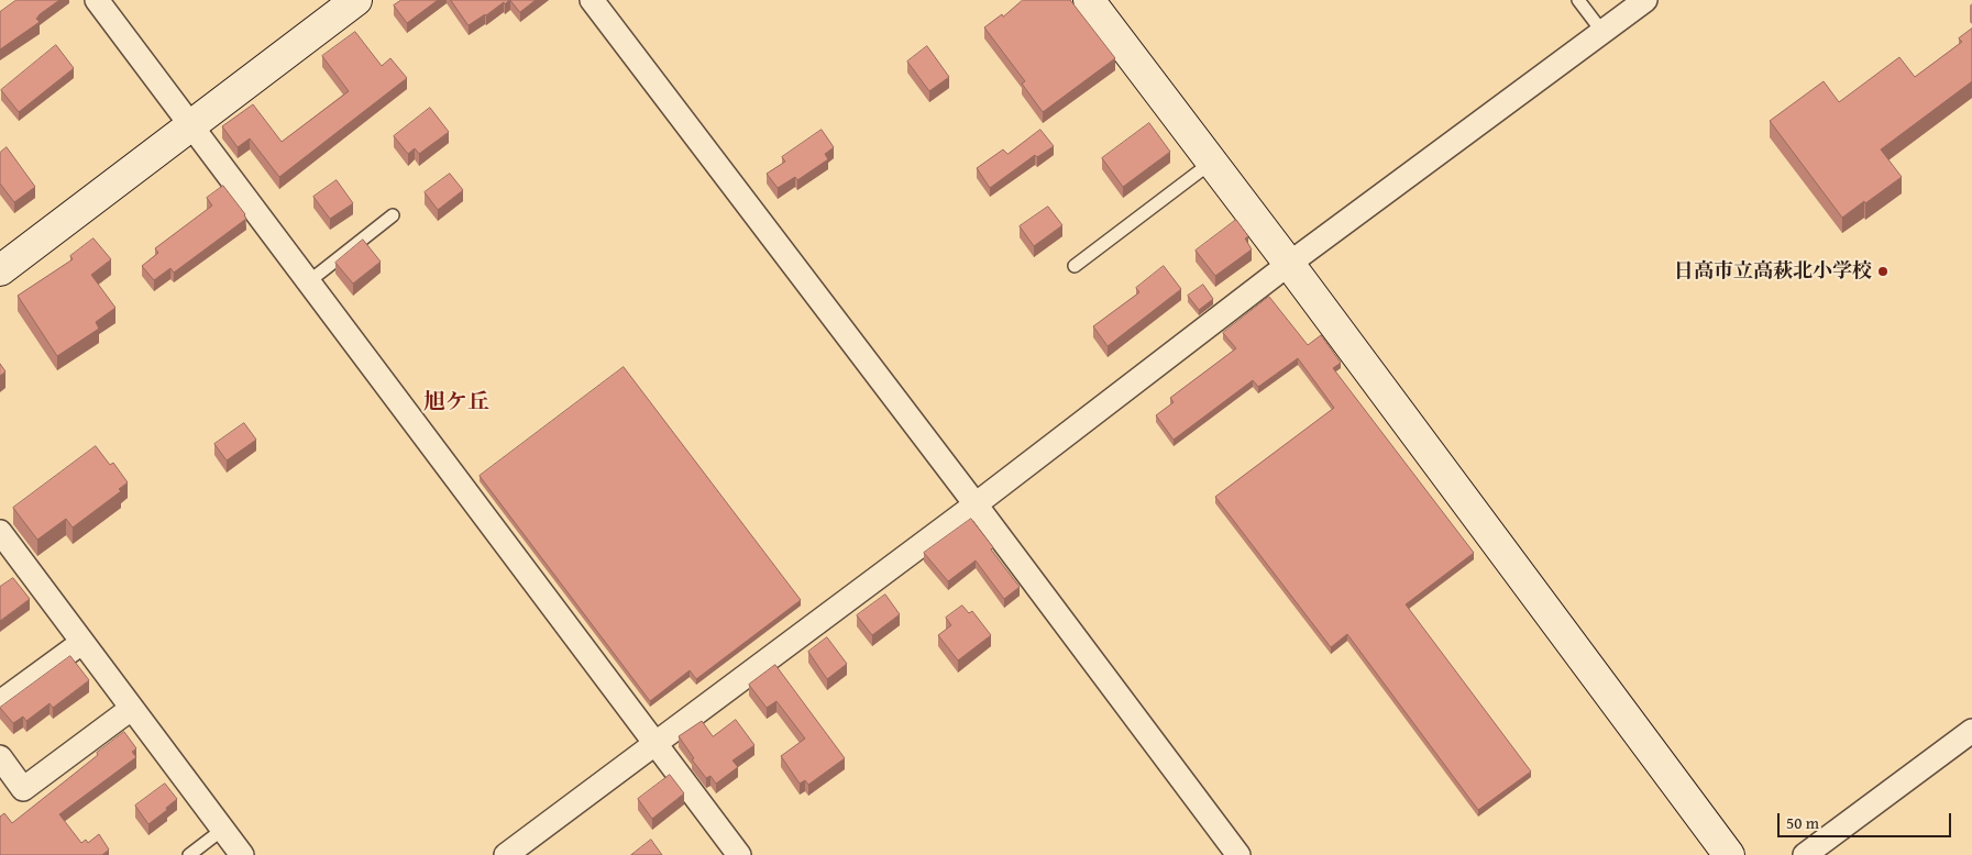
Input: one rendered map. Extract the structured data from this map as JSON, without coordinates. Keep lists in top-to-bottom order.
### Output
{
  "districts": ["旭ケ丘"],
  "places": ["日高市立高萩北小学校"],
  "scale_bar": "50 m"
}
